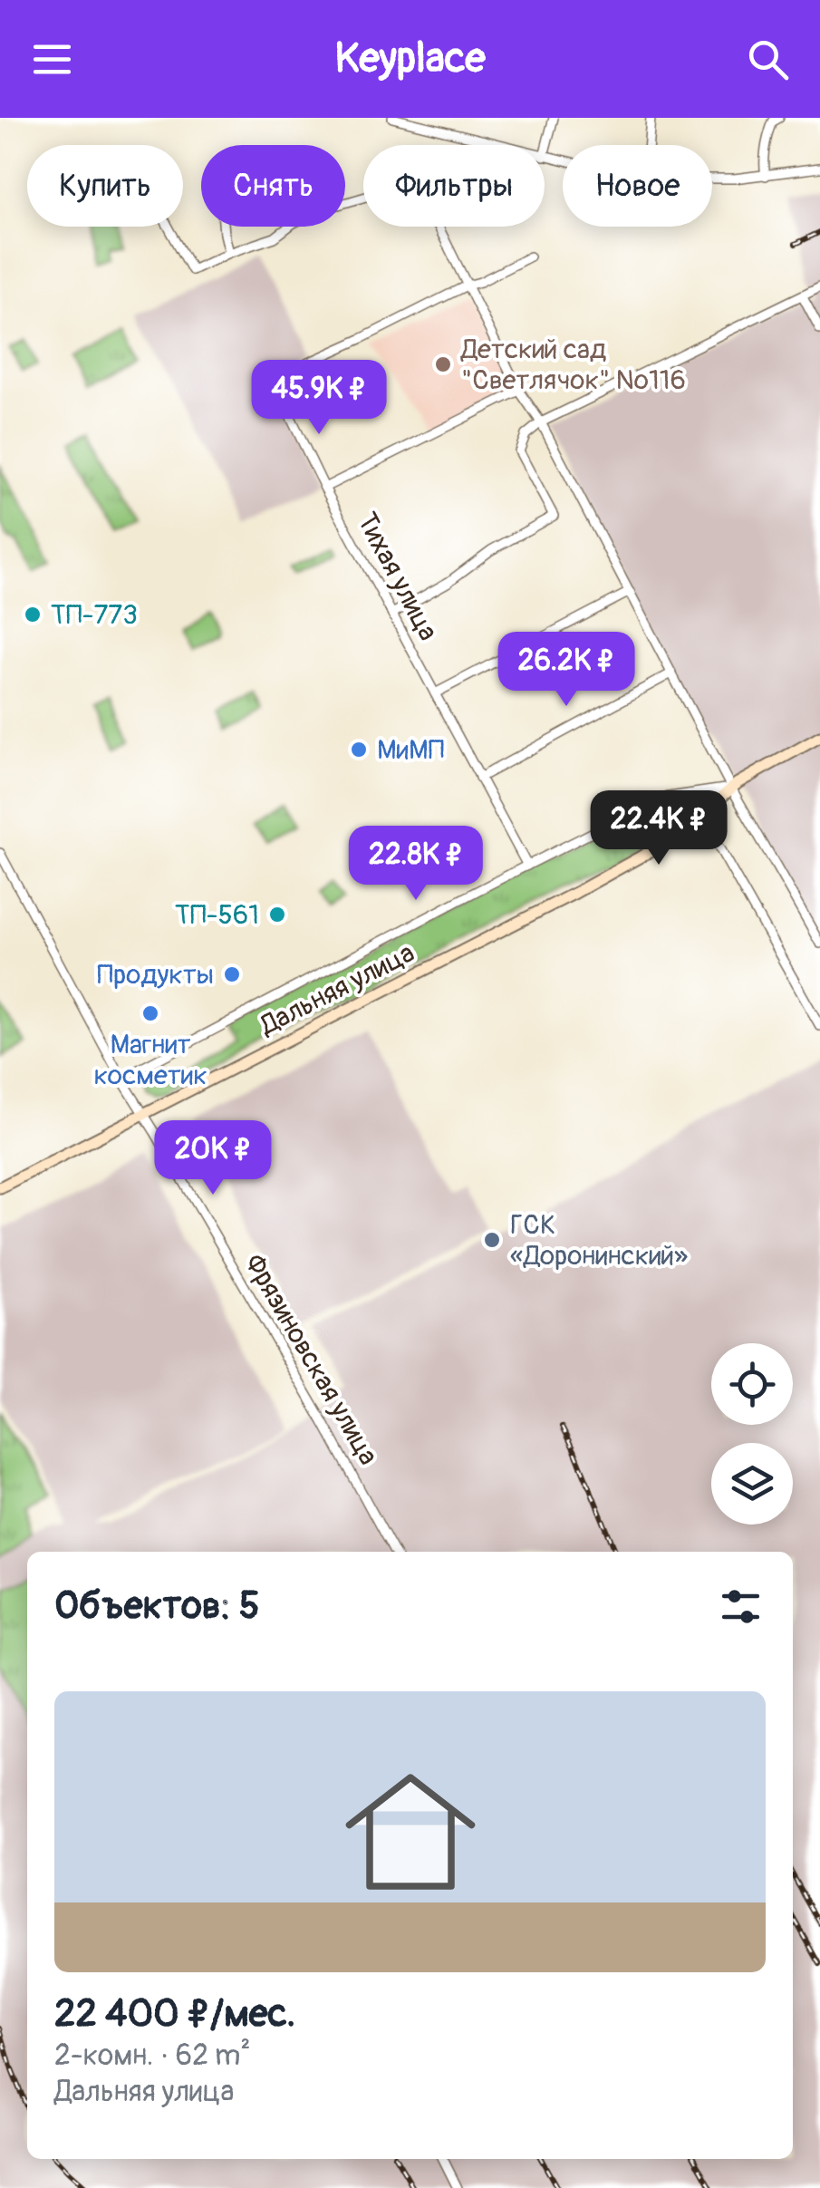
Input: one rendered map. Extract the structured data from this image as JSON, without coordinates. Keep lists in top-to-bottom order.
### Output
{
  "streets": {
    "street": ["Тихая улица", "Дальняя улица", "Фрязиновская улица"]
  },
  "crossings": [
    ["Тихая улица", "Дальняя улица"],
    ["Дальняя улица", "Фрязиновская улица"]
  ],
  "places": [
    "Детский сад \"Светлячок\" №116",
    "ТП-773",
    "МиМП",
    "ТП-561",
    "Продукты",
    "Магнит косметик",
    "ГСК «Доронинский»"
  ],
  "page": {
    "header": "Keyplace",
    "chip": [
      "Купить",
      "Снять",
      "Фильтры",
      "Новое"
    ],
    "price": [
      "45.9K ₽",
      "26.2K ₽",
      "22.4K ₽",
      "22.8K ₽",
      "20K ₽"
    ],
    "heading": "Объектов: 5",
    "list": [
      {
        "name": "22 400 ₽/мес.",
        "note": "2-комн. · 62 m² · Дальняя улица"
      }
    ]
  }
}
